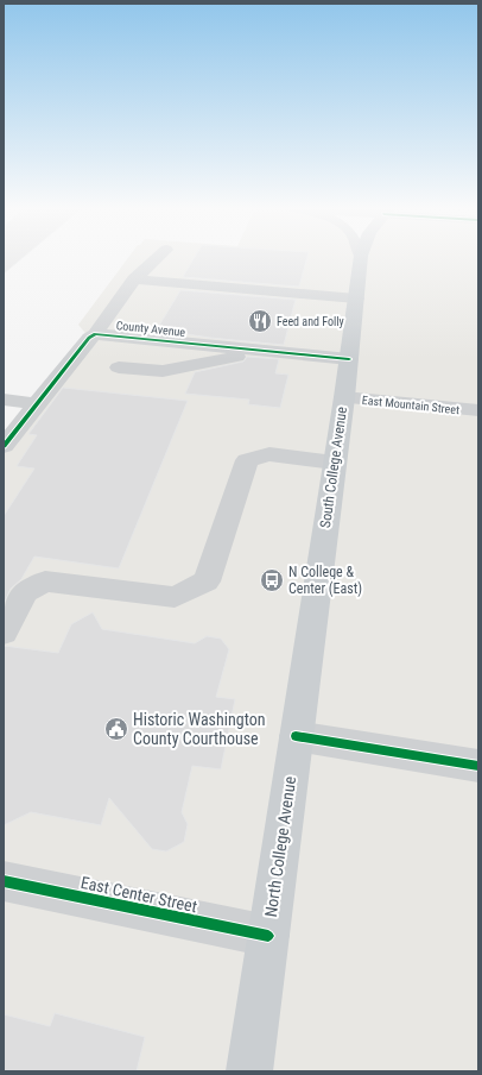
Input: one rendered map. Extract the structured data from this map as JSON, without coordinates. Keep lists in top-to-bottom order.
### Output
{
  "streets": {
    "main road": ["South College Avenue", "North College Avenue"],
    "street": ["County Avenue", "East Mountain Street", "East Center Street"]
  },
  "crossings": [
    ["County Avenue", "South College Avenue"],
    ["East Mountain Street", "South College Avenue"],
    ["South College Avenue", "North College Avenue"],
    ["North College Avenue", "East Center Street"]
  ],
  "places": {
    "restaurant": ["Feed and Folly"],
    "bus stop": ["N College & Center (East)"],
    "public building": ["Historic Washington County Courthouse"]
  }
}
